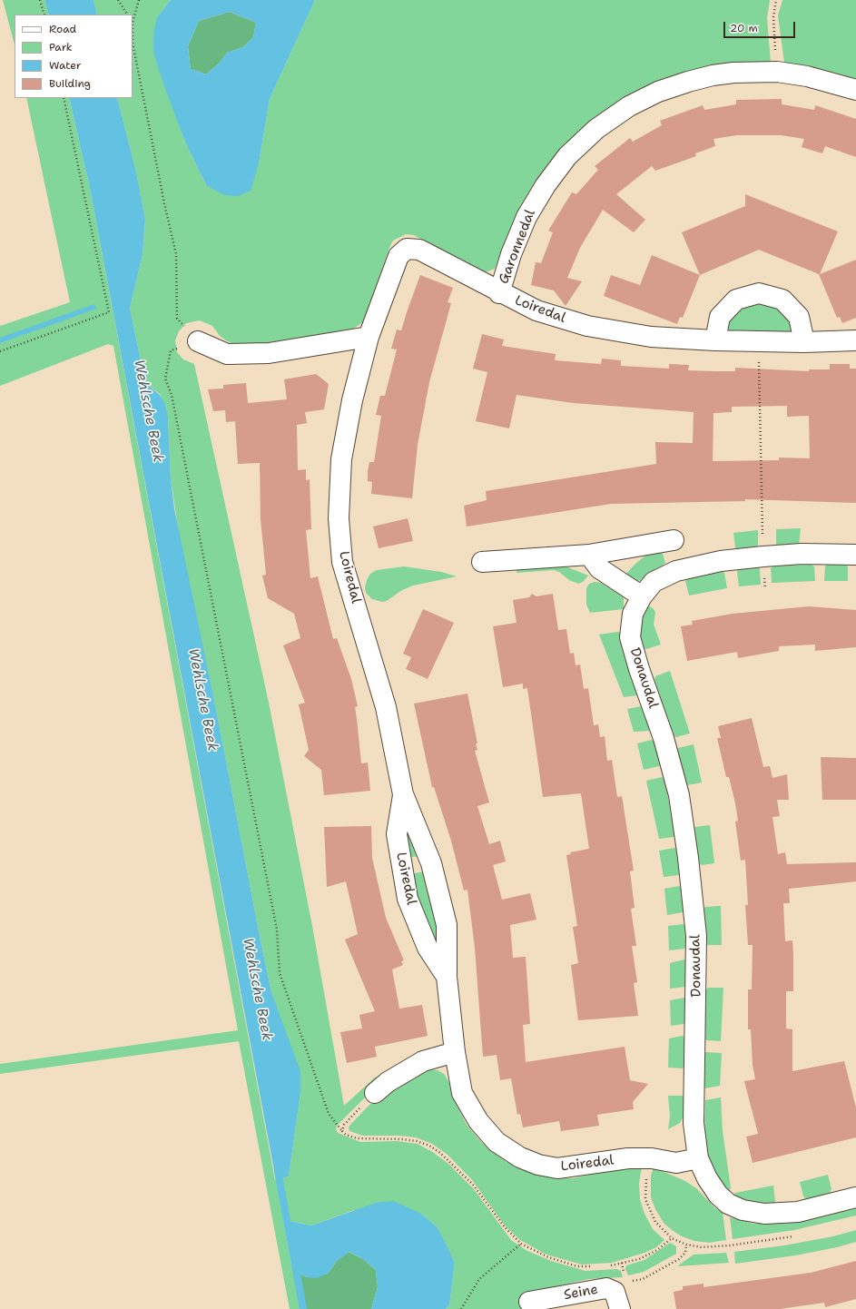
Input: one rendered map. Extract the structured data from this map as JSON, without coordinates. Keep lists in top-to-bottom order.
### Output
{
  "streets": {
    "street": [
      "Garonnedal",
      "Loiredal",
      "Donaudal",
      "Seine"
    ]
  },
  "crossings": [
    ["Garonnedal", "Loiredal"],
    ["Loiredal", "Donaudal"]
  ],
  "water": ["Wehlsche Beek"],
  "legend": [
    "Road",
    "Park",
    "Water",
    "Building"
  ],
  "scale_bar": "20 m"
}
